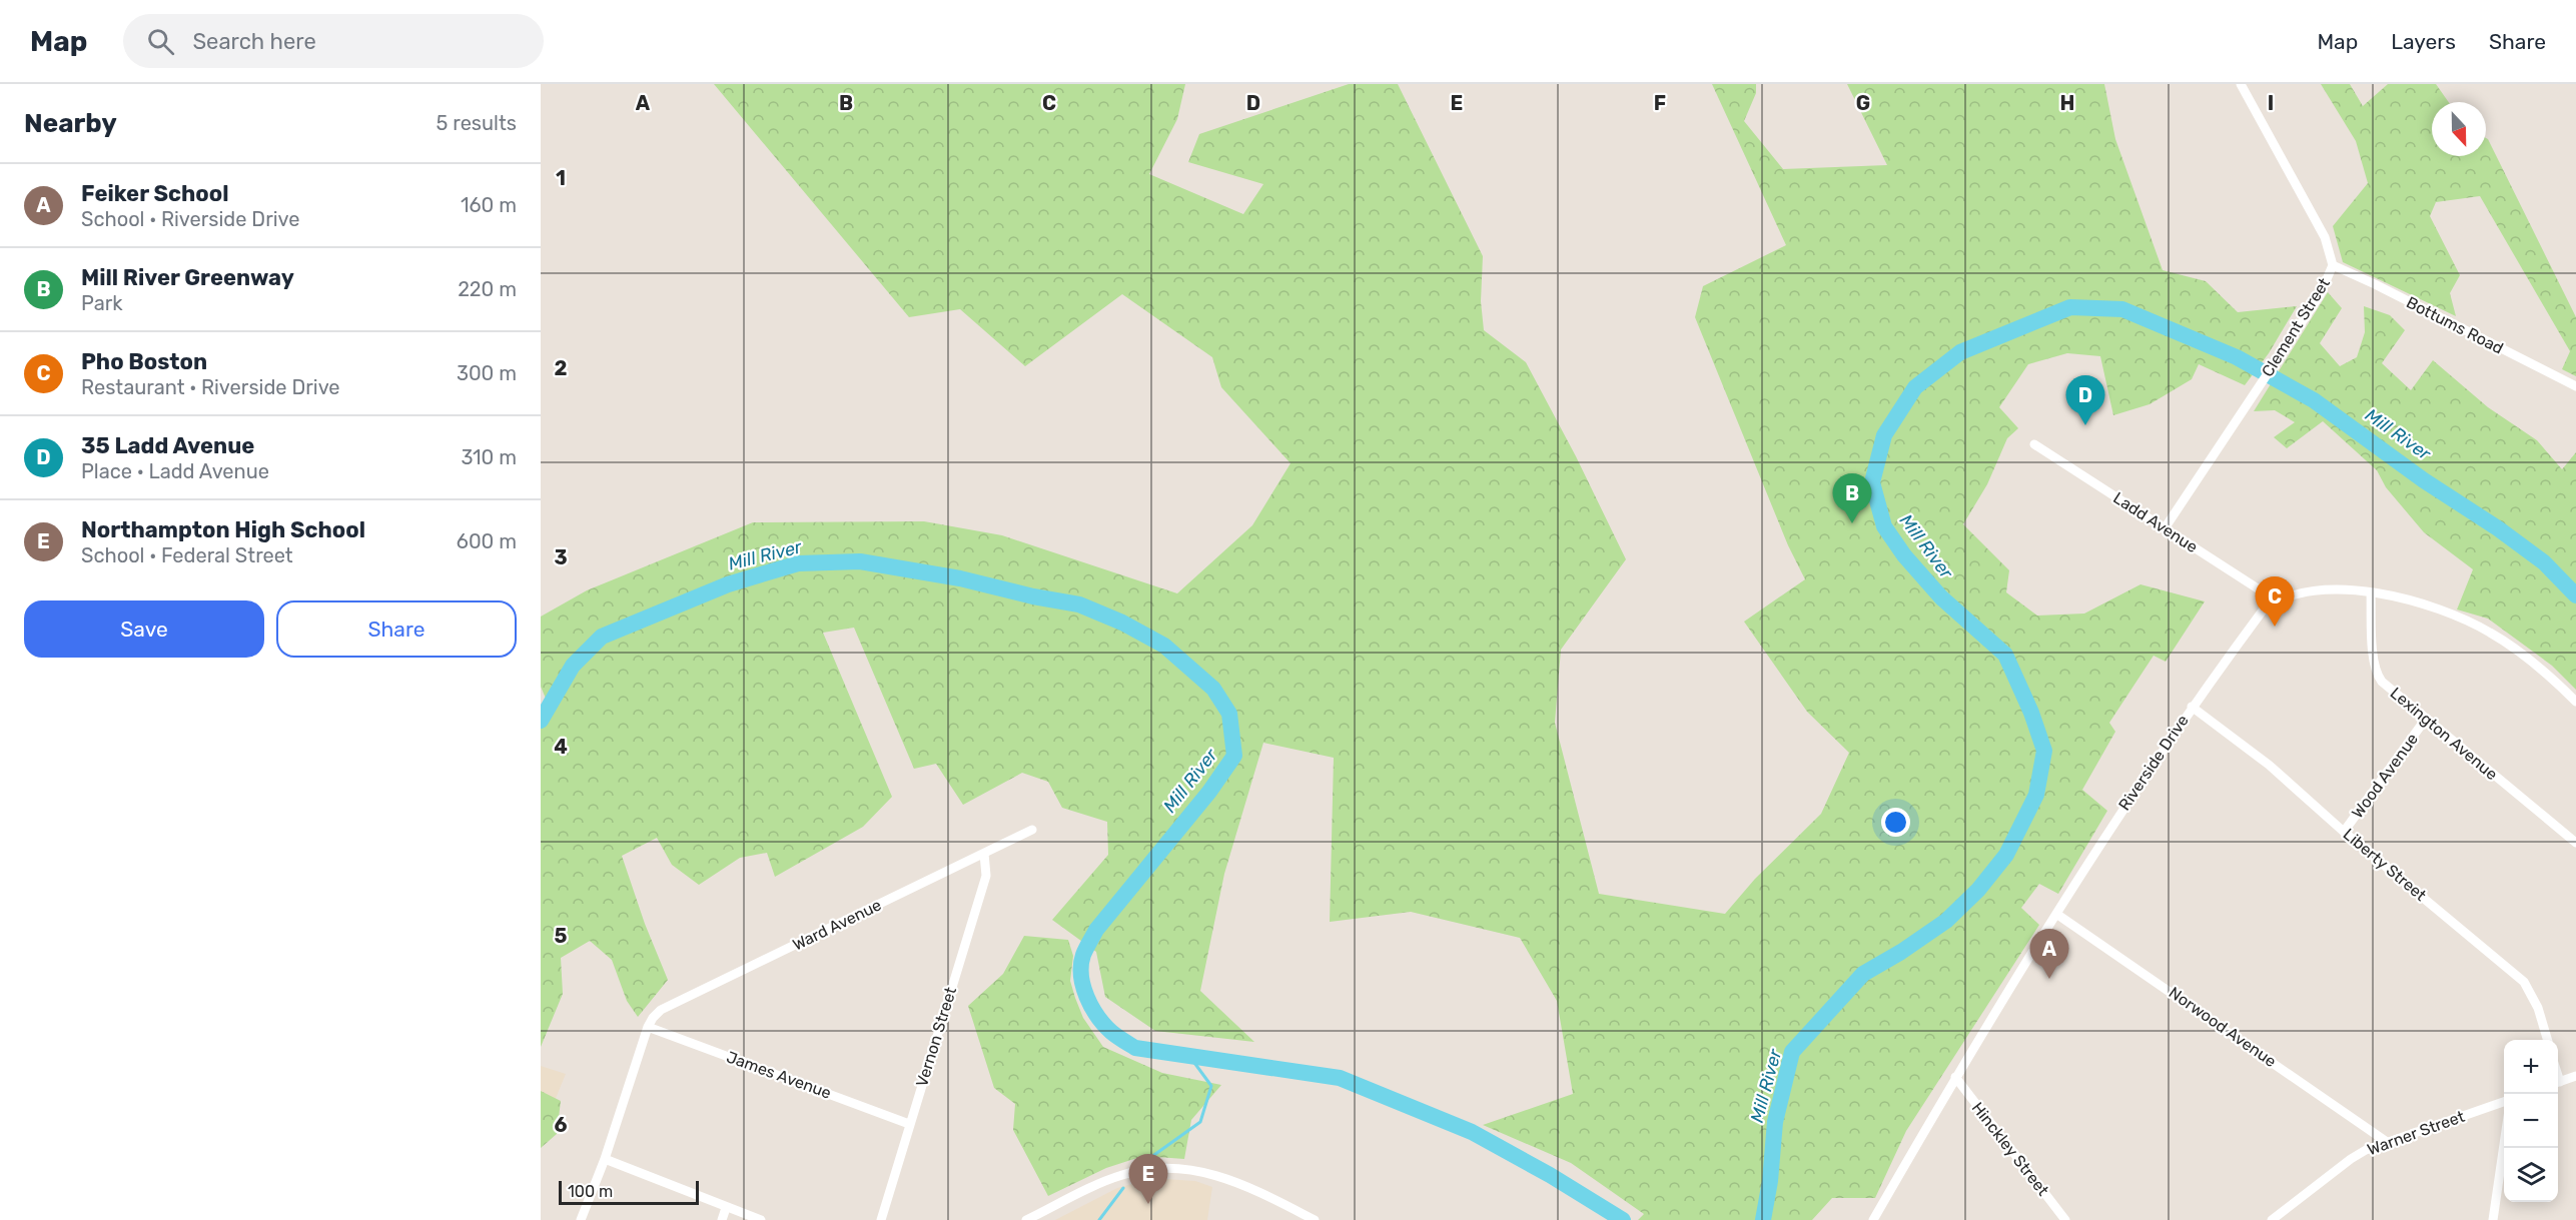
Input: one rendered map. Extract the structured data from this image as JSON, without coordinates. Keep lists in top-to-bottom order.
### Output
{
  "streets": {
    "street": [
      "Bottums Road",
      "Clement Street",
      "Ladd Avenue",
      "Lexington Avenue",
      "Riverside Drive",
      "Wood Avenue",
      "Liberty Street",
      "Ward Avenue",
      "Norwood Avenue",
      "Vernon Street",
      "James Avenue",
      "Warner Street",
      "Hinckley Street"
    ]
  },
  "crossings": [
    ["Bottums Road", "Clement Street"],
    ["Clement Street", "Ladd Avenue"],
    ["Ladd Avenue", "Riverside Drive"],
    ["Lexington Avenue", "Riverside Drive"],
    ["Lexington Avenue", "Wood Avenue"],
    ["Riverside Drive", "Liberty Street"],
    ["Riverside Drive", "Norwood Avenue"],
    ["Riverside Drive", "Hinckley Street"],
    ["Wood Avenue", "Liberty Street"],
    ["Ward Avenue", "Vernon Street"],
    ["Ward Avenue", "James Avenue"],
    ["Norwood Avenue", "Warner Street"],
    ["Vernon Street", "James Avenue"]
  ],
  "water": ["Mill River"],
  "scale_bar": "100 m",
  "north": "bottom",
  "page": {
    "header": "Map",
    "search": "Search here",
    "nav": ["Map", "Layers", "Share"],
    "heading": ["Nearby", "5 results"],
    "list": [
      {
        "mark": "A",
        "name": "Feiker School",
        "note": "School · Riverside Drive",
        "value": "160 m"
      },
      {
        "mark": "B",
        "name": "Mill River Greenway",
        "note": "Park",
        "value": "220 m"
      },
      {
        "mark": "C",
        "name": "Pho Boston",
        "note": "Restaurant · Riverside Drive",
        "value": "300 m"
      },
      {
        "mark": "D",
        "name": "35 Ladd Avenue",
        "note": "Place · Ladd Avenue",
        "value": "310 m"
      },
      {
        "mark": "E",
        "name": "Northampton High School",
        "note": "School · Federal Street",
        "value": "600 m"
      }
    ],
    "pins": [
      "D",
      "B",
      "C",
      "A",
      "E"
    ],
    "buttons": ["Save", "Share"],
    "map_buttons": ["+", "−"],
    "scale": "100 m"
  },
  "grid": {
    "columns": [
      "A",
      "B",
      "C",
      "D",
      "E",
      "F",
      "G",
      "H",
      "I"
    ],
    "rows": [
      "1",
      "2",
      "3",
      "4",
      "5",
      "6"
    ]
  }
}
